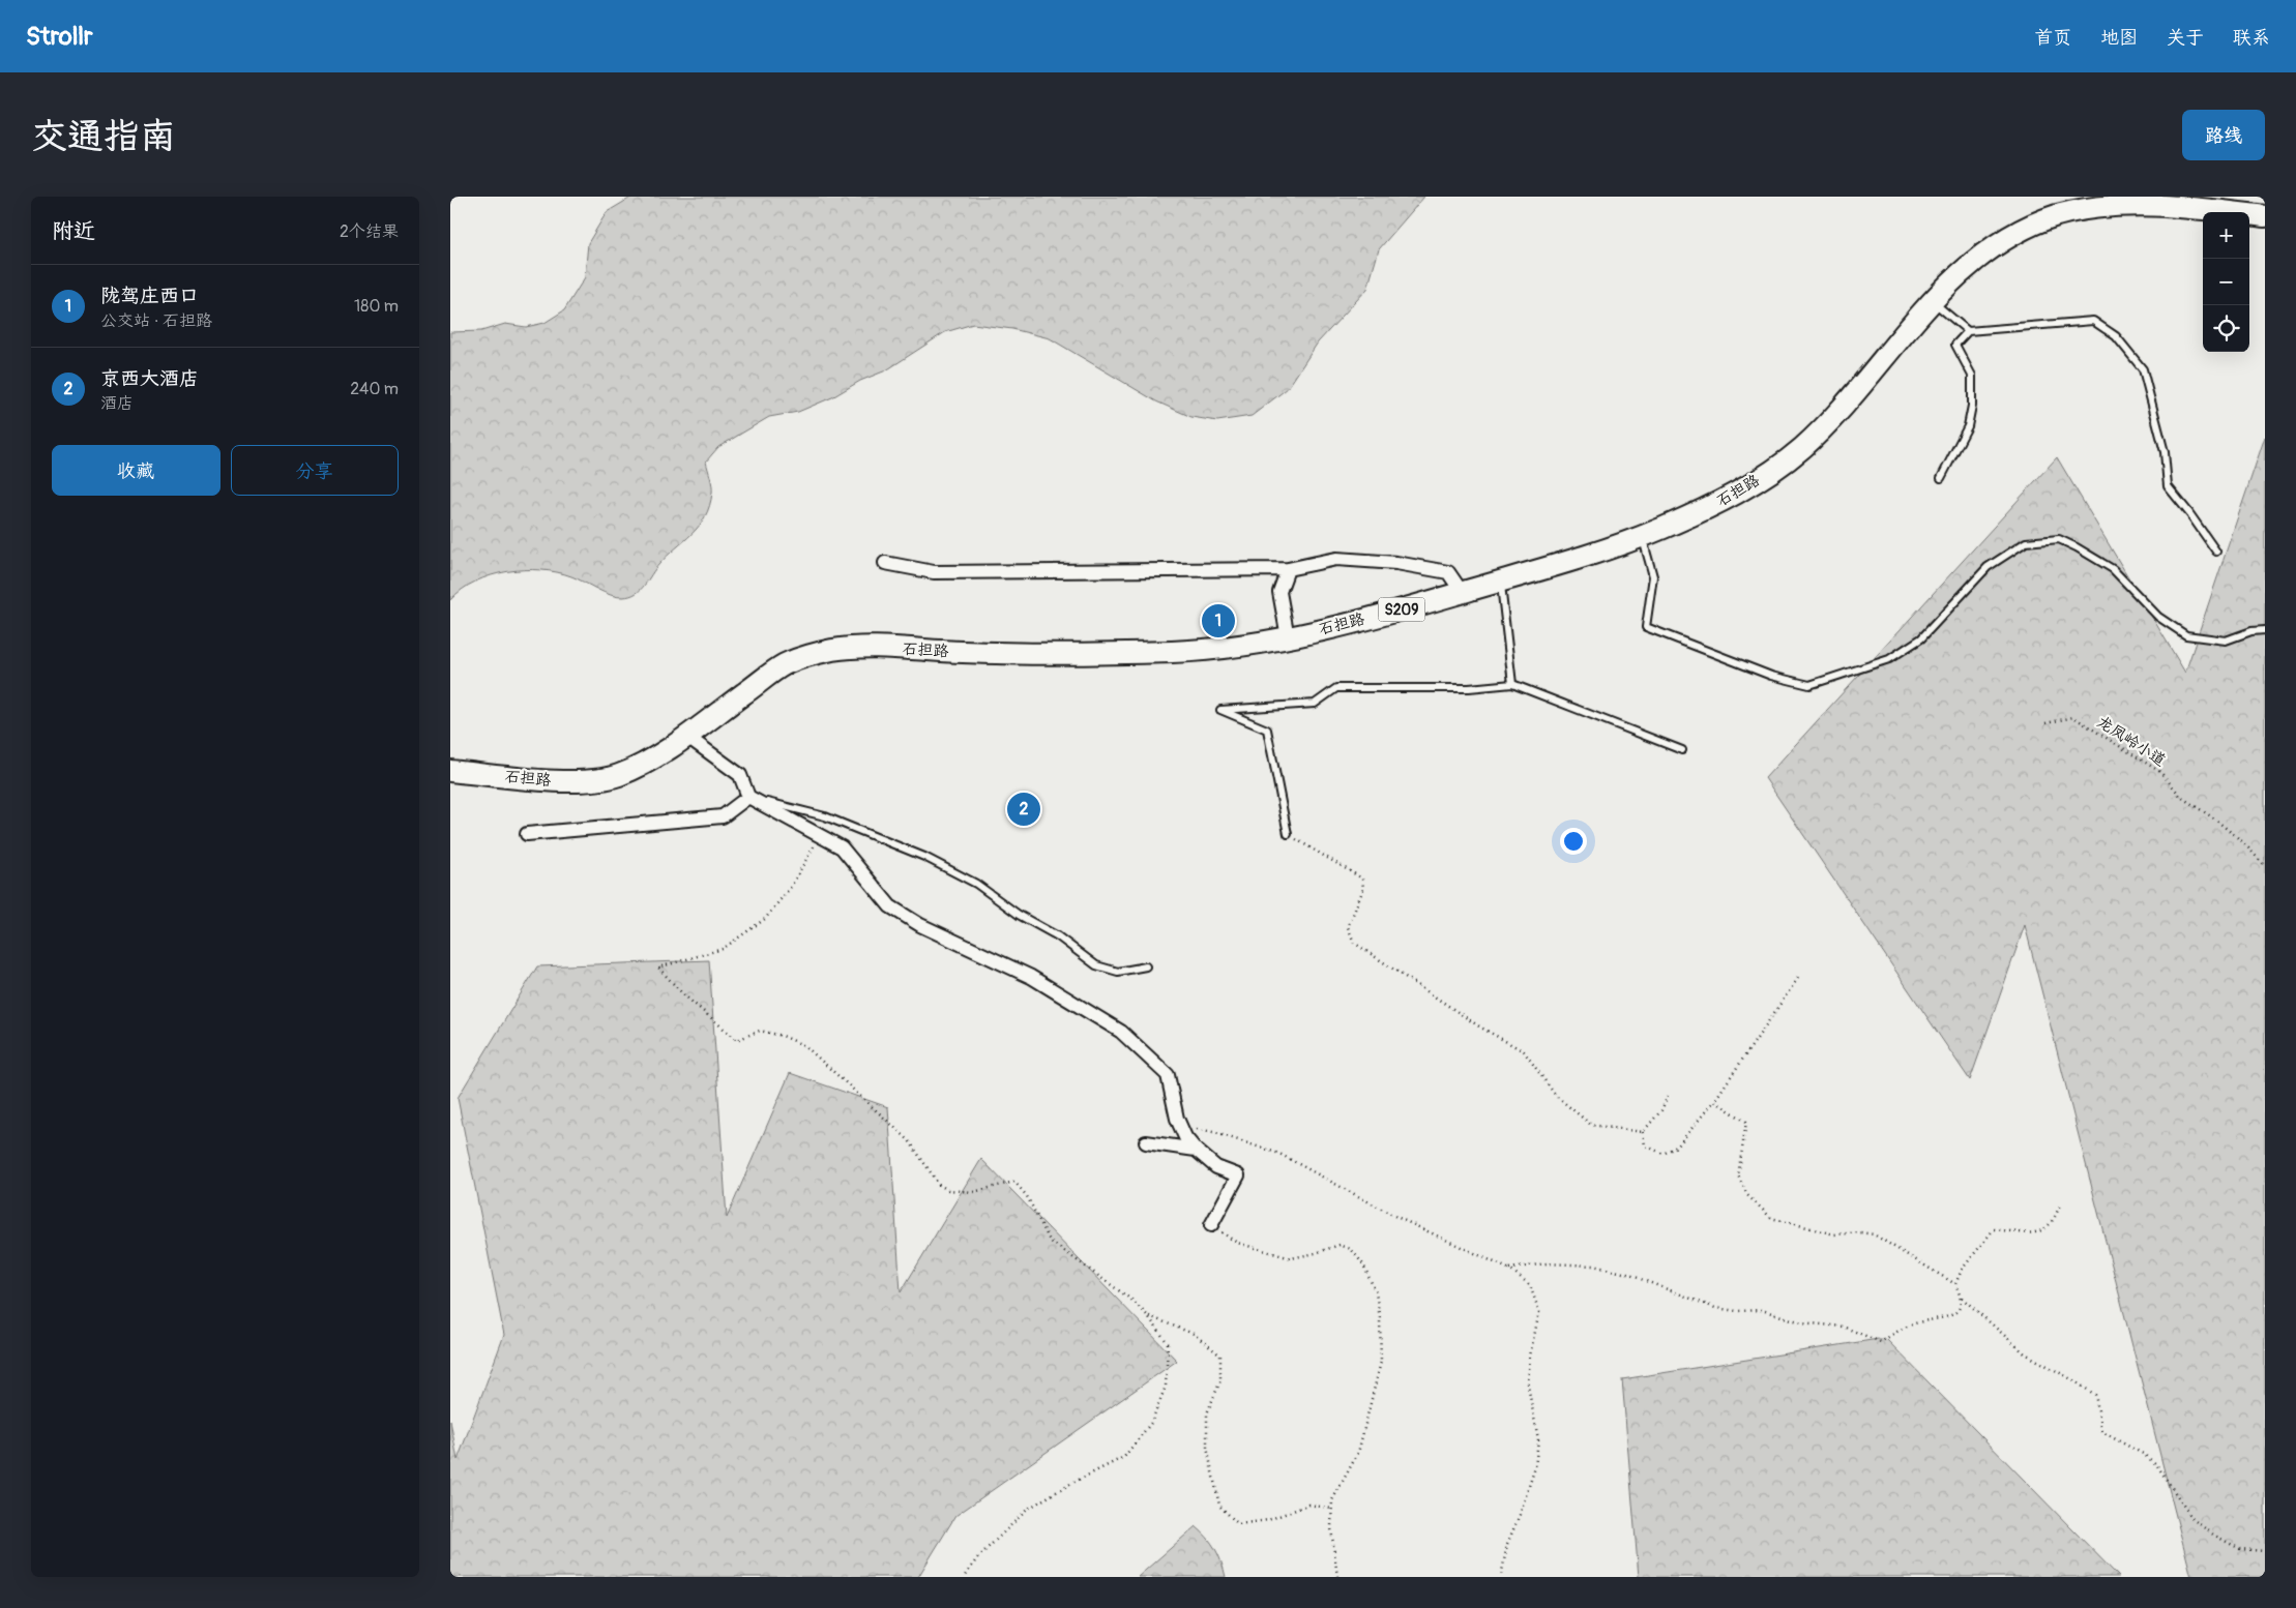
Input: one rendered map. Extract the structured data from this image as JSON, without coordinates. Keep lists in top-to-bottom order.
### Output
{
  "streets": {
    "main road": ["石担路", "S209"],
    "path": ["龙凤岭小道"]
  },
  "page": {
    "header": "Strollr",
    "nav": [
      "首页",
      "地图",
      "关于",
      "联系"
    ],
    "buttons": [
      "路线",
      ["收藏", "分享"]
    ],
    "title": "交通指南",
    "heading": ["附近", "2个结果"],
    "map_buttons": ["+", "−"],
    "list": [
      {
        "mark": "1",
        "name": "陇驾庄西口",
        "note": "公交站 · 石担路",
        "value": "180 m"
      },
      {
        "mark": "2",
        "name": "京西大酒店",
        "note": "酒店",
        "value": "240 m"
      }
    ],
    "pins": ["1", "2"]
  }
}
